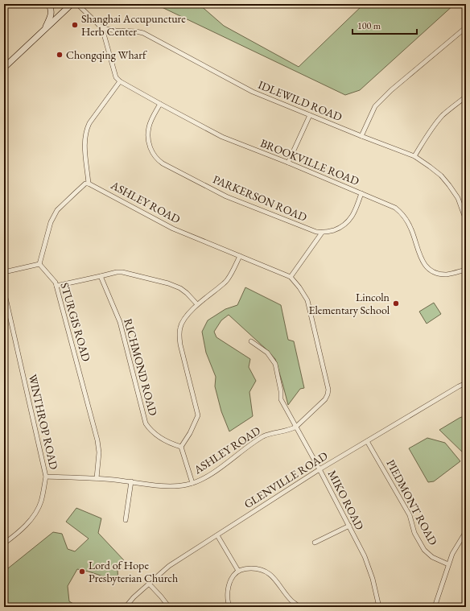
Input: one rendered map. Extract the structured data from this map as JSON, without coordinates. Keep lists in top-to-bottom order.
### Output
{
  "streets": {
    "street": [
      "IDLEWILD ROAD",
      "BROOKVILLE ROAD",
      "PARKERSON ROAD",
      "ASHLEY ROAD",
      "STURGIS ROAD",
      "RICHMOND ROAD",
      "WINTHROP ROAD",
      "GLENVILLE ROAD",
      "MIKO ROAD",
      "PIEDMONT ROAD"
    ]
  },
  "crossings": [
    ["BROOKVILLE ROAD", "PARKERSON ROAD"],
    ["ASHLEY ROAD", "STURGIS ROAD"],
    ["ASHLEY ROAD", "WINTHROP ROAD"],
    ["ASHLEY ROAD", "MIKO ROAD"],
    ["GLENVILLE ROAD", "MIKO ROAD"],
    ["GLENVILLE ROAD", "PIEDMONT ROAD"]
  ],
  "places": [
    "Shanghai Accupuncture Herb Center",
    "Chongqing Wharf",
    "Lincoln Elementary School",
    "Lord of Hope Presbyterian Church"
  ],
  "scale_bar": "100 m"
}
